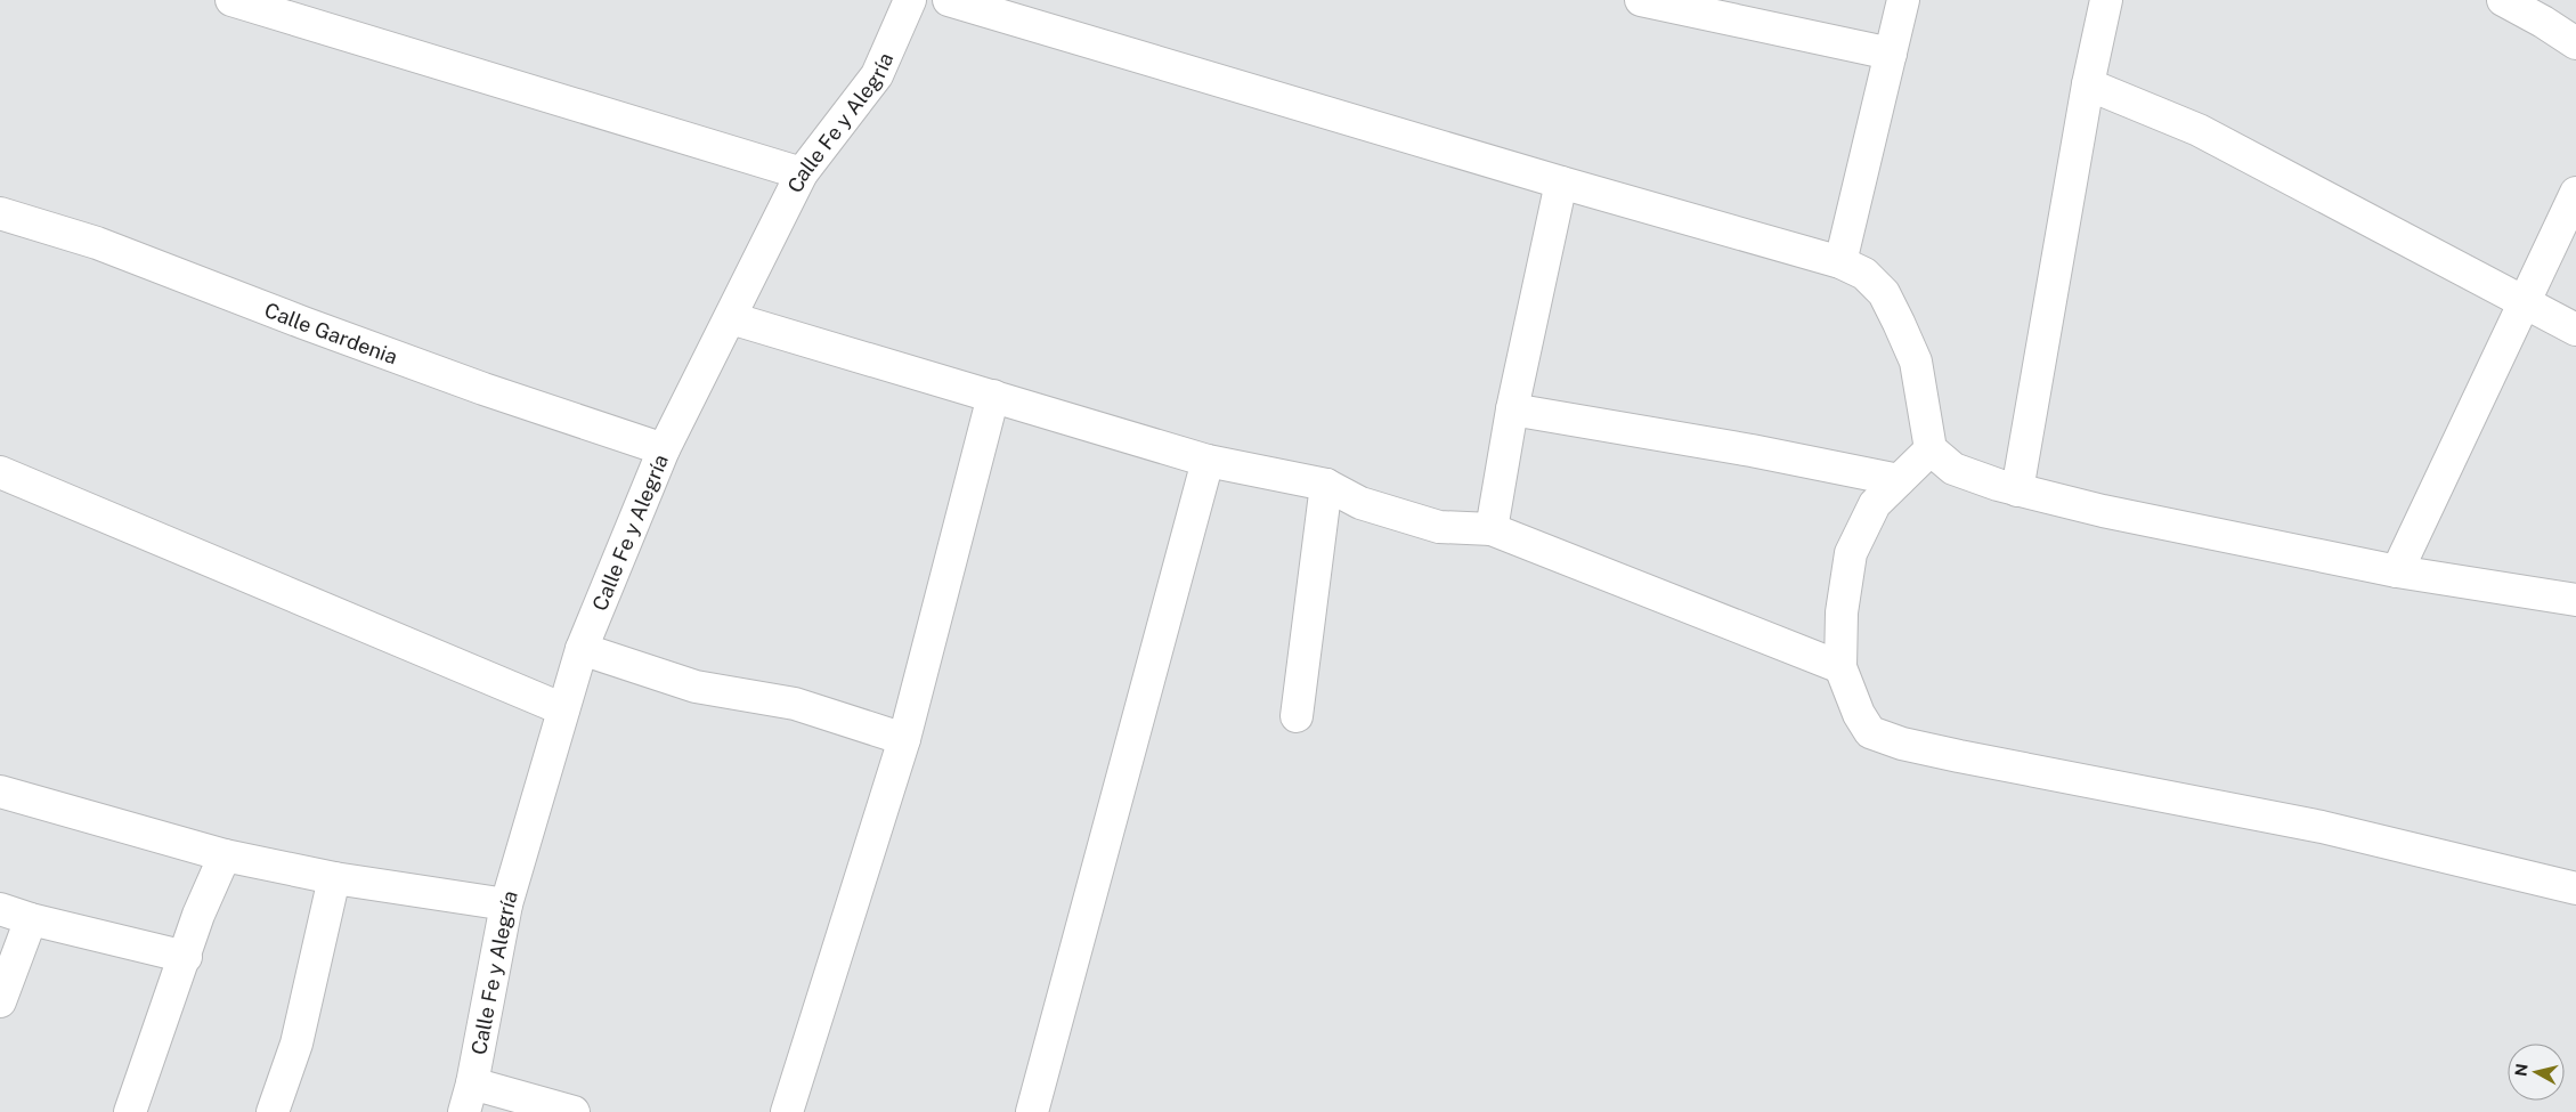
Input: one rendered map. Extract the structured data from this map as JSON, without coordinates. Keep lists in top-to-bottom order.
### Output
{
  "streets": {
    "street": ["Calle Fe y Alegría", "Calle Gardenia"]
  },
  "crossings": [
    ["Calle Fe y Alegría", "Calle Gardenia"]
  ],
  "north": "left"
}
